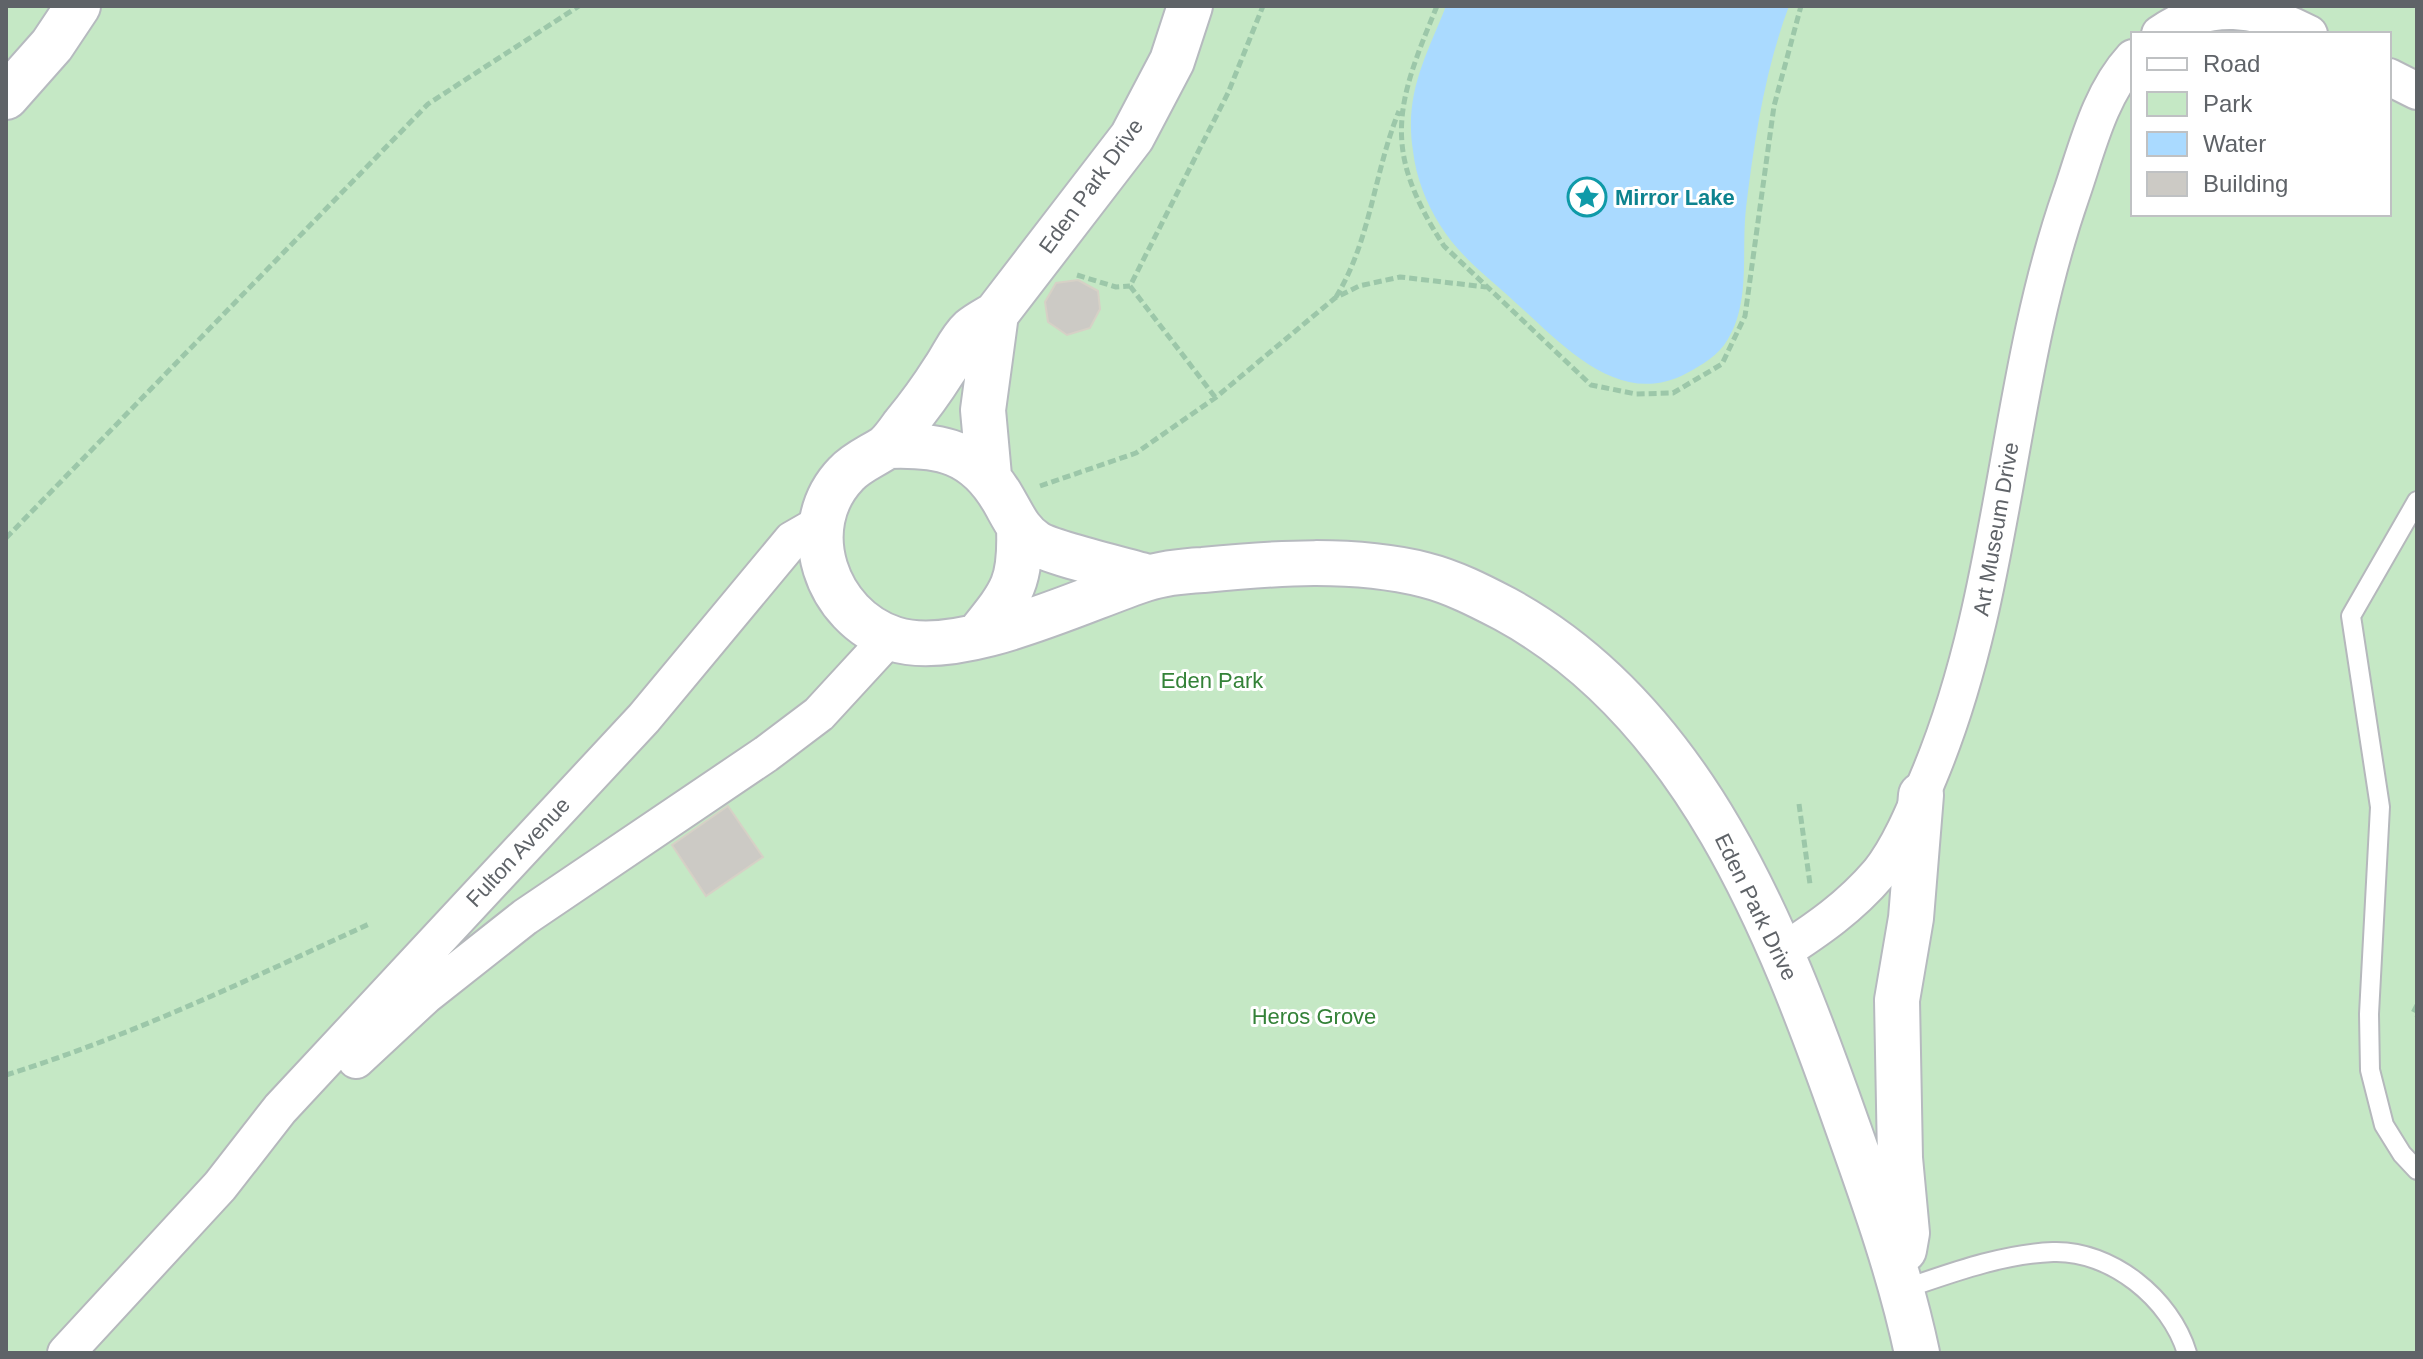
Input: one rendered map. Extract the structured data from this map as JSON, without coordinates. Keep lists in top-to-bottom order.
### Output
{
  "streets": {
    "street": ["Eden Park Drive", "Art Museum Drive", "Fulton Avenue"]
  },
  "crossings": [
    ["Eden Park Drive", "Art Museum Drive"],
    ["Eden Park Drive", "Fulton Avenue"]
  ],
  "parks": ["Eden Park", "Heros Grove"],
  "places": {
    "place": ["Mirror Lake"]
  },
  "legend": [
    "Road",
    "Park",
    "Water",
    "Building"
  ]
}
